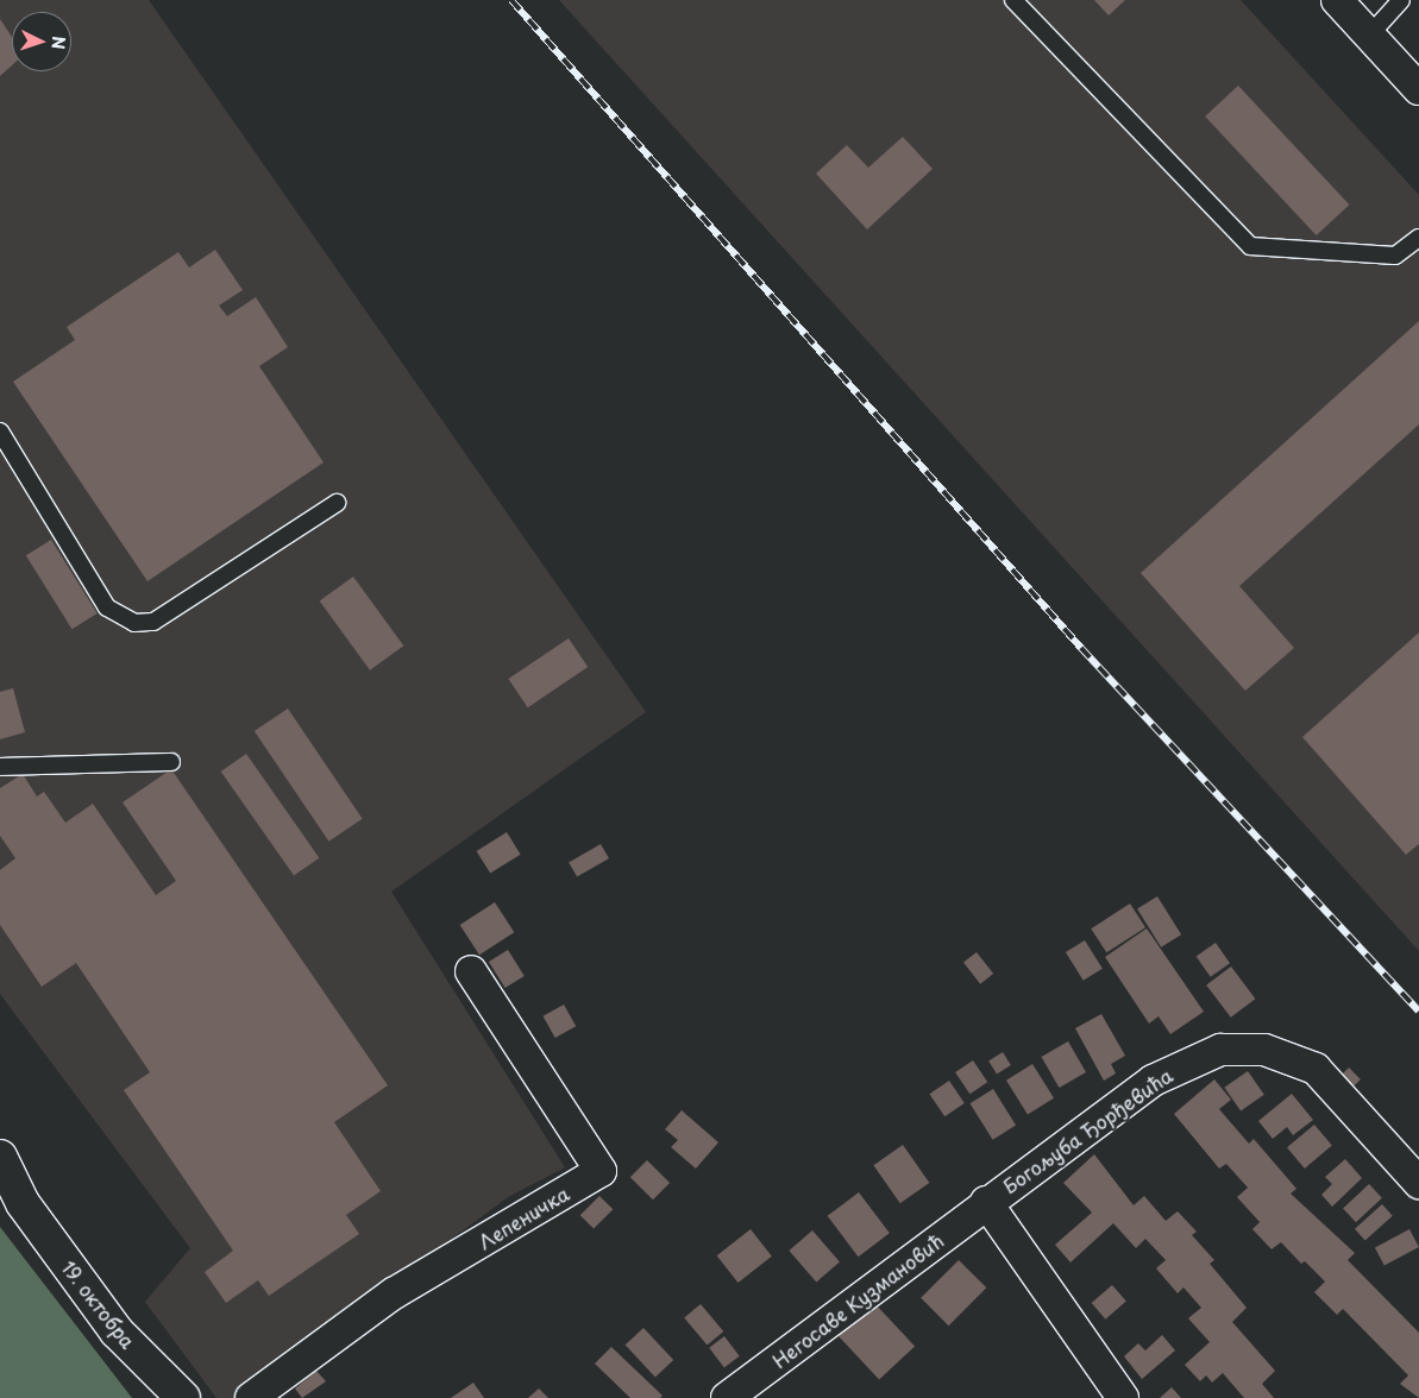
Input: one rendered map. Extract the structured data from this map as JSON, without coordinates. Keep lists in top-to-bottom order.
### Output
{
  "streets": {
    "street": [
      "Богољуба Ђорђевића",
      "Лепеничка",
      "Негосаве Кузмановић",
      "19. октобра"
    ]
  },
  "crossings": [
    ["Богољуба Ђорђевића", "Негосаве Кузмановић"]
  ],
  "north": "right"
}
